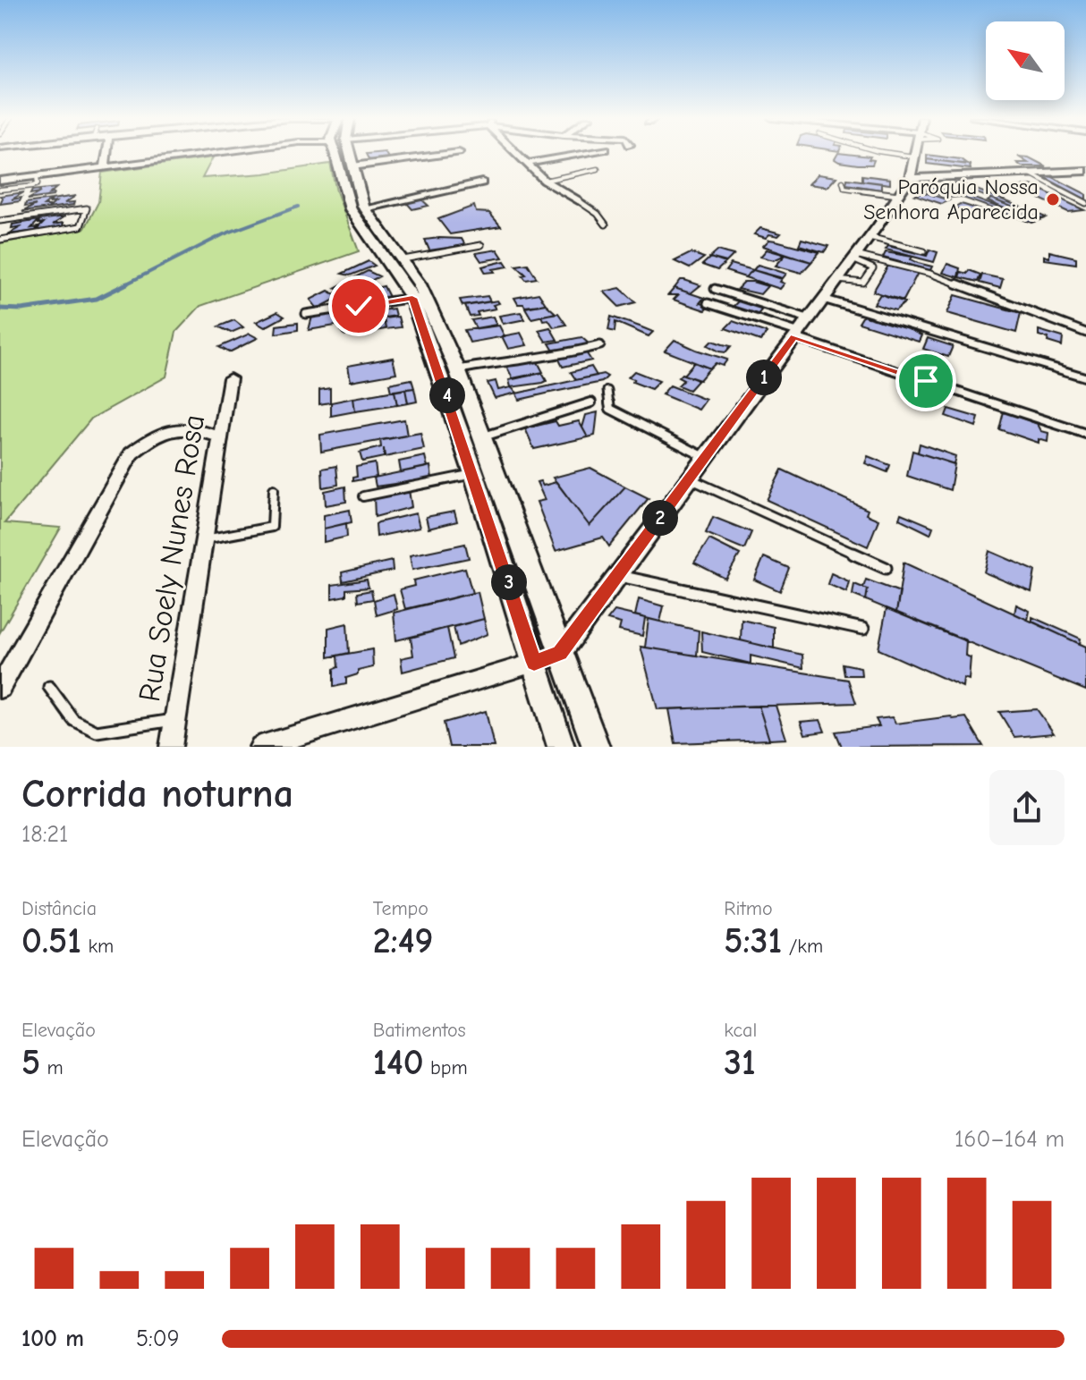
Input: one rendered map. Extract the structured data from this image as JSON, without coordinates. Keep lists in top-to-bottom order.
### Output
{
  "streets": {
    "street": ["Rua Soely Nunes Rosa"]
  },
  "places": ["Paróquia Nossa Senhora Aparecida"],
  "north": "top left",
  "page": {
    "pins": [
      "1",
      "4",
      "2",
      "3"
    ],
    "heading": ["Corrida noturna", "18:21"],
    "stats": [
      ["Distância", "0.51 km"],
      ["Tempo", "2:49"],
      ["Ritmo", "5:31 /km"],
      ["Elevação", "5 m"],
      ["Batimentos", "140 bpm"],
      ["kcal", "31"]
    ],
    "chart": ["Elevação", "160–164 m"],
    "list": [
      {
        "name": "100 m",
        "note": "5:09"
      }
    ]
  }
}
